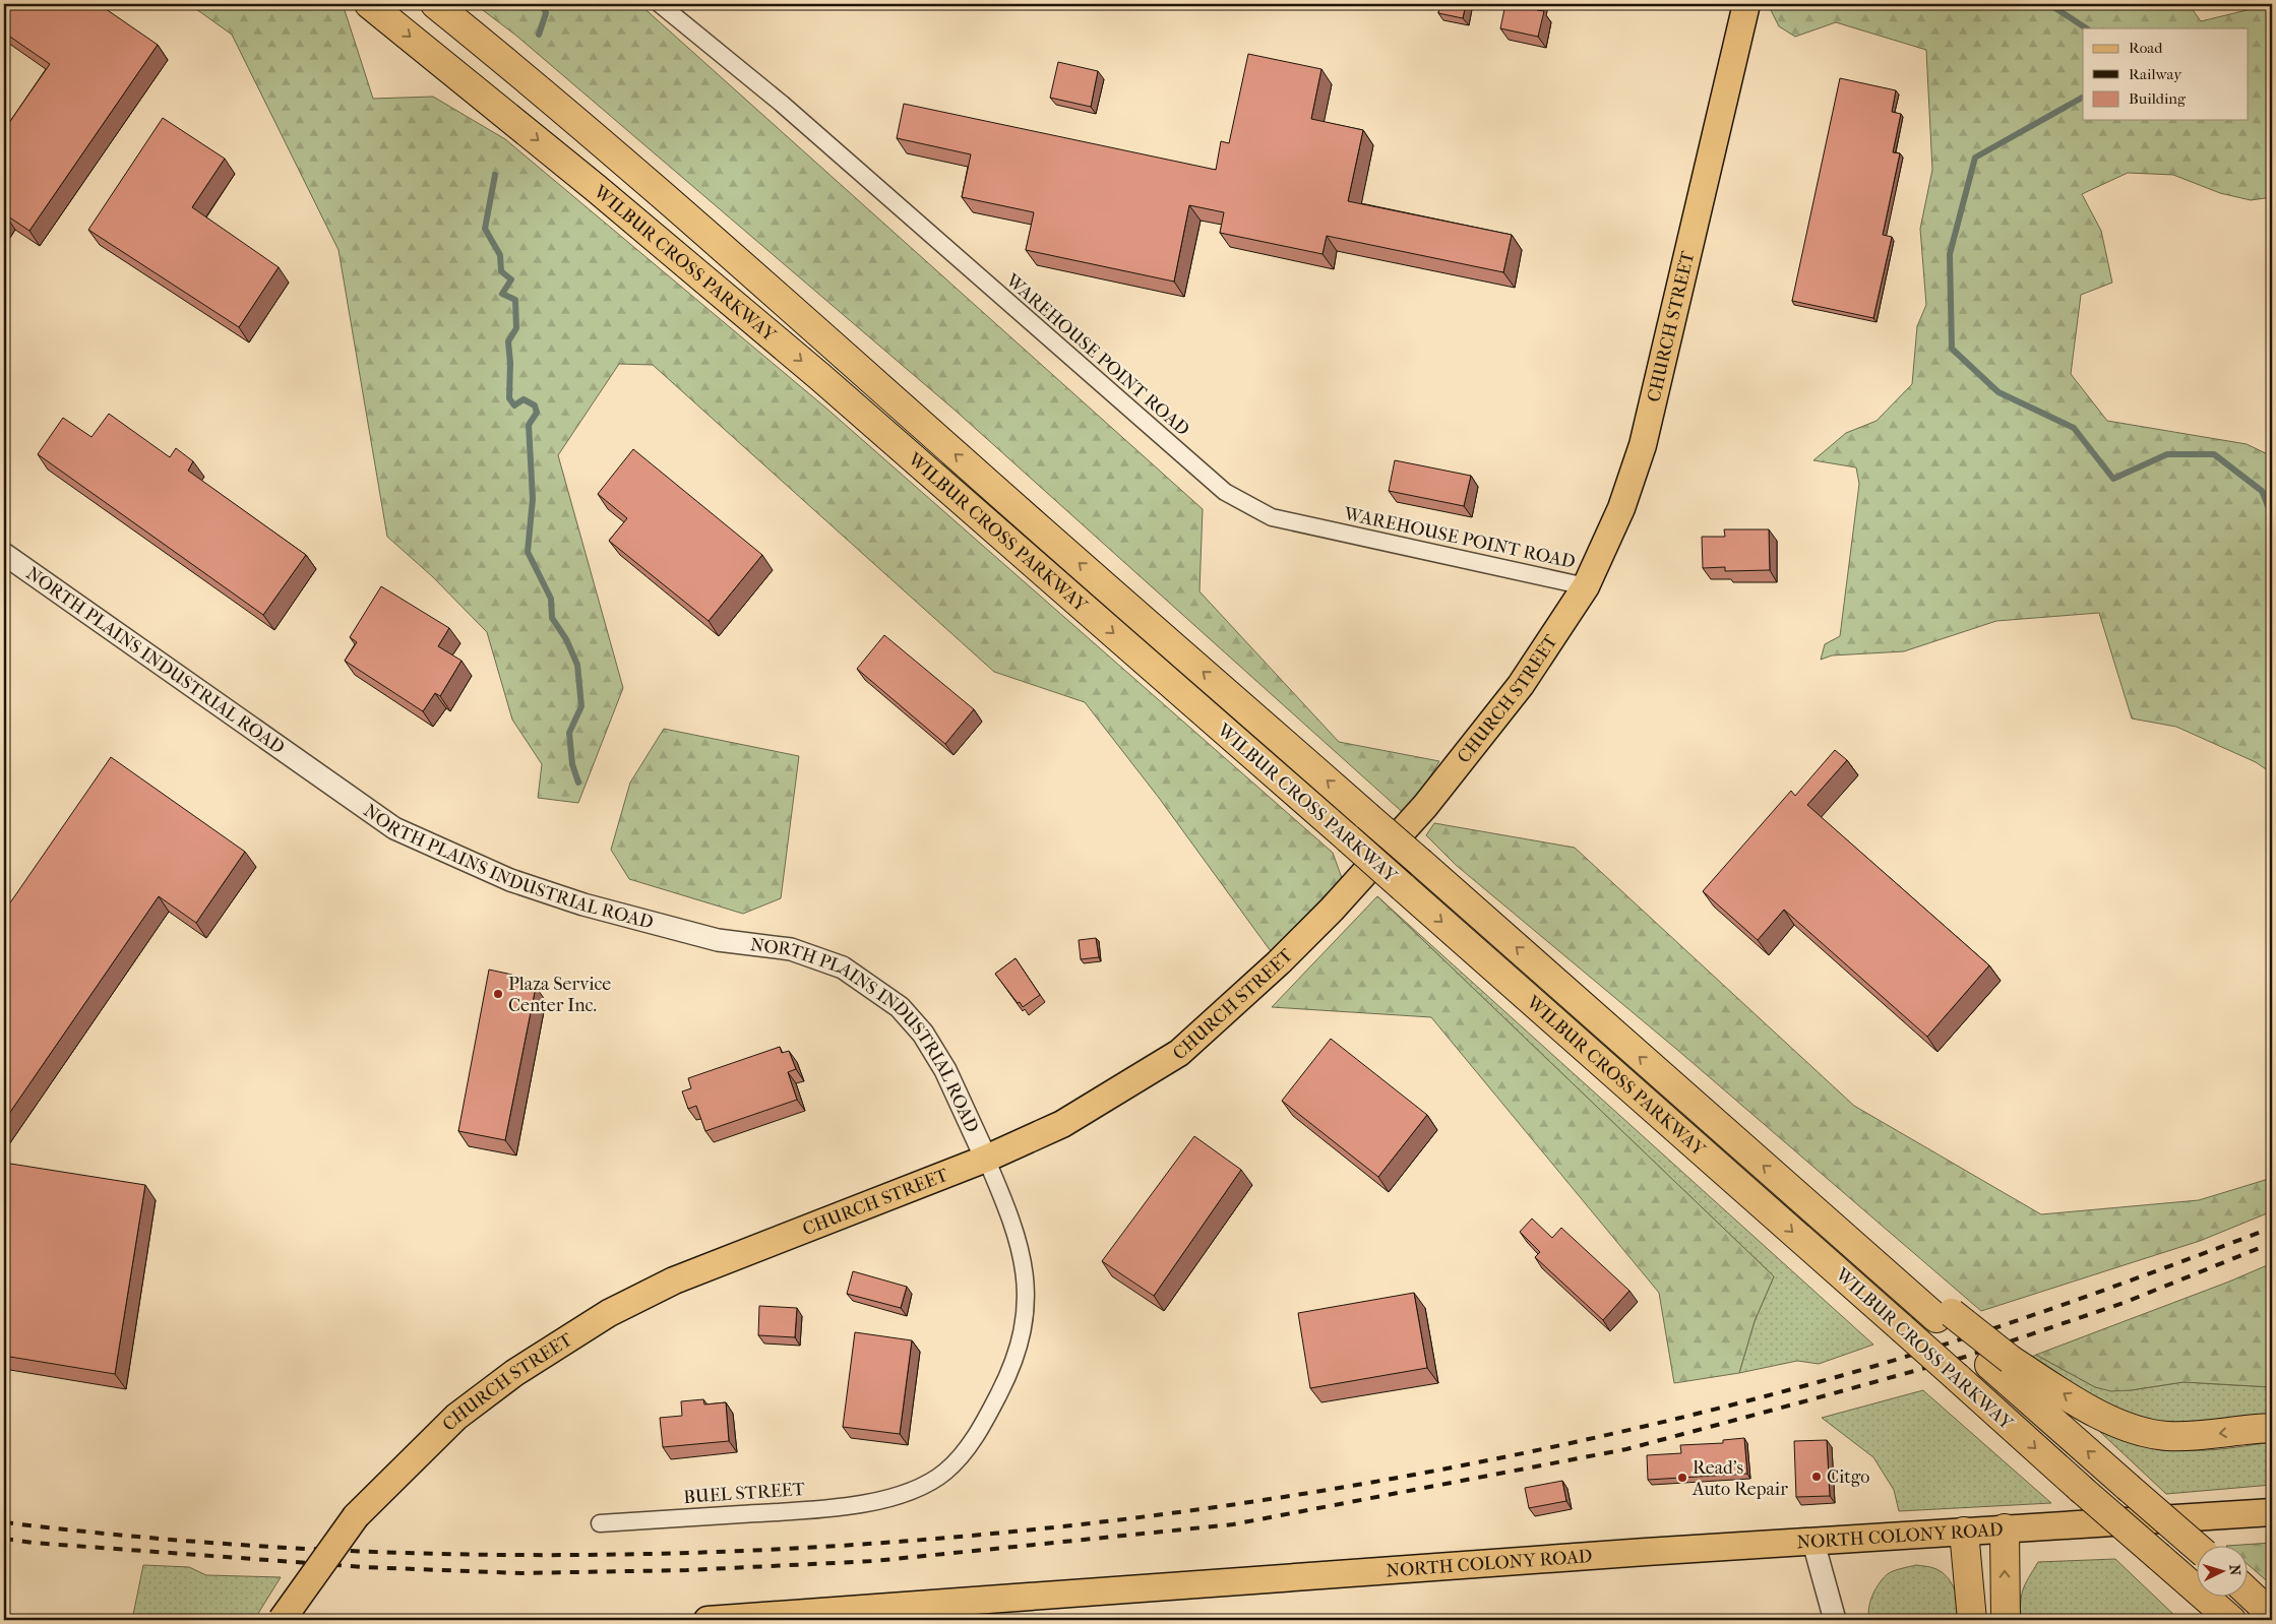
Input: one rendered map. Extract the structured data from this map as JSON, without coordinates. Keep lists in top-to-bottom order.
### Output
{
  "streets": {
    "highway": ["WILBUR CROSS PARKWAY"],
    "main road": ["CHURCH STREET", "NORTH COLONY ROAD"],
    "street": ["WAREHOUSE POINT ROAD", "NORTH PLAINS INDUSTRIAL ROAD", "BUEL STREET"]
  },
  "crossings": [
    ["CHURCH STREET", "WAREHOUSE POINT ROAD"],
    ["CHURCH STREET", "NORTH PLAINS INDUSTRIAL ROAD"],
    ["CHURCH STREET", "BUEL STREET"],
    ["NORTH PLAINS INDUSTRIAL ROAD", "BUEL STREET"]
  ],
  "places": ["Plaza Service Center Inc.", "Citgo", "Read’s Auto Repair"],
  "legend": ["Road", "Railway", "Building"],
  "north": "right"
}
